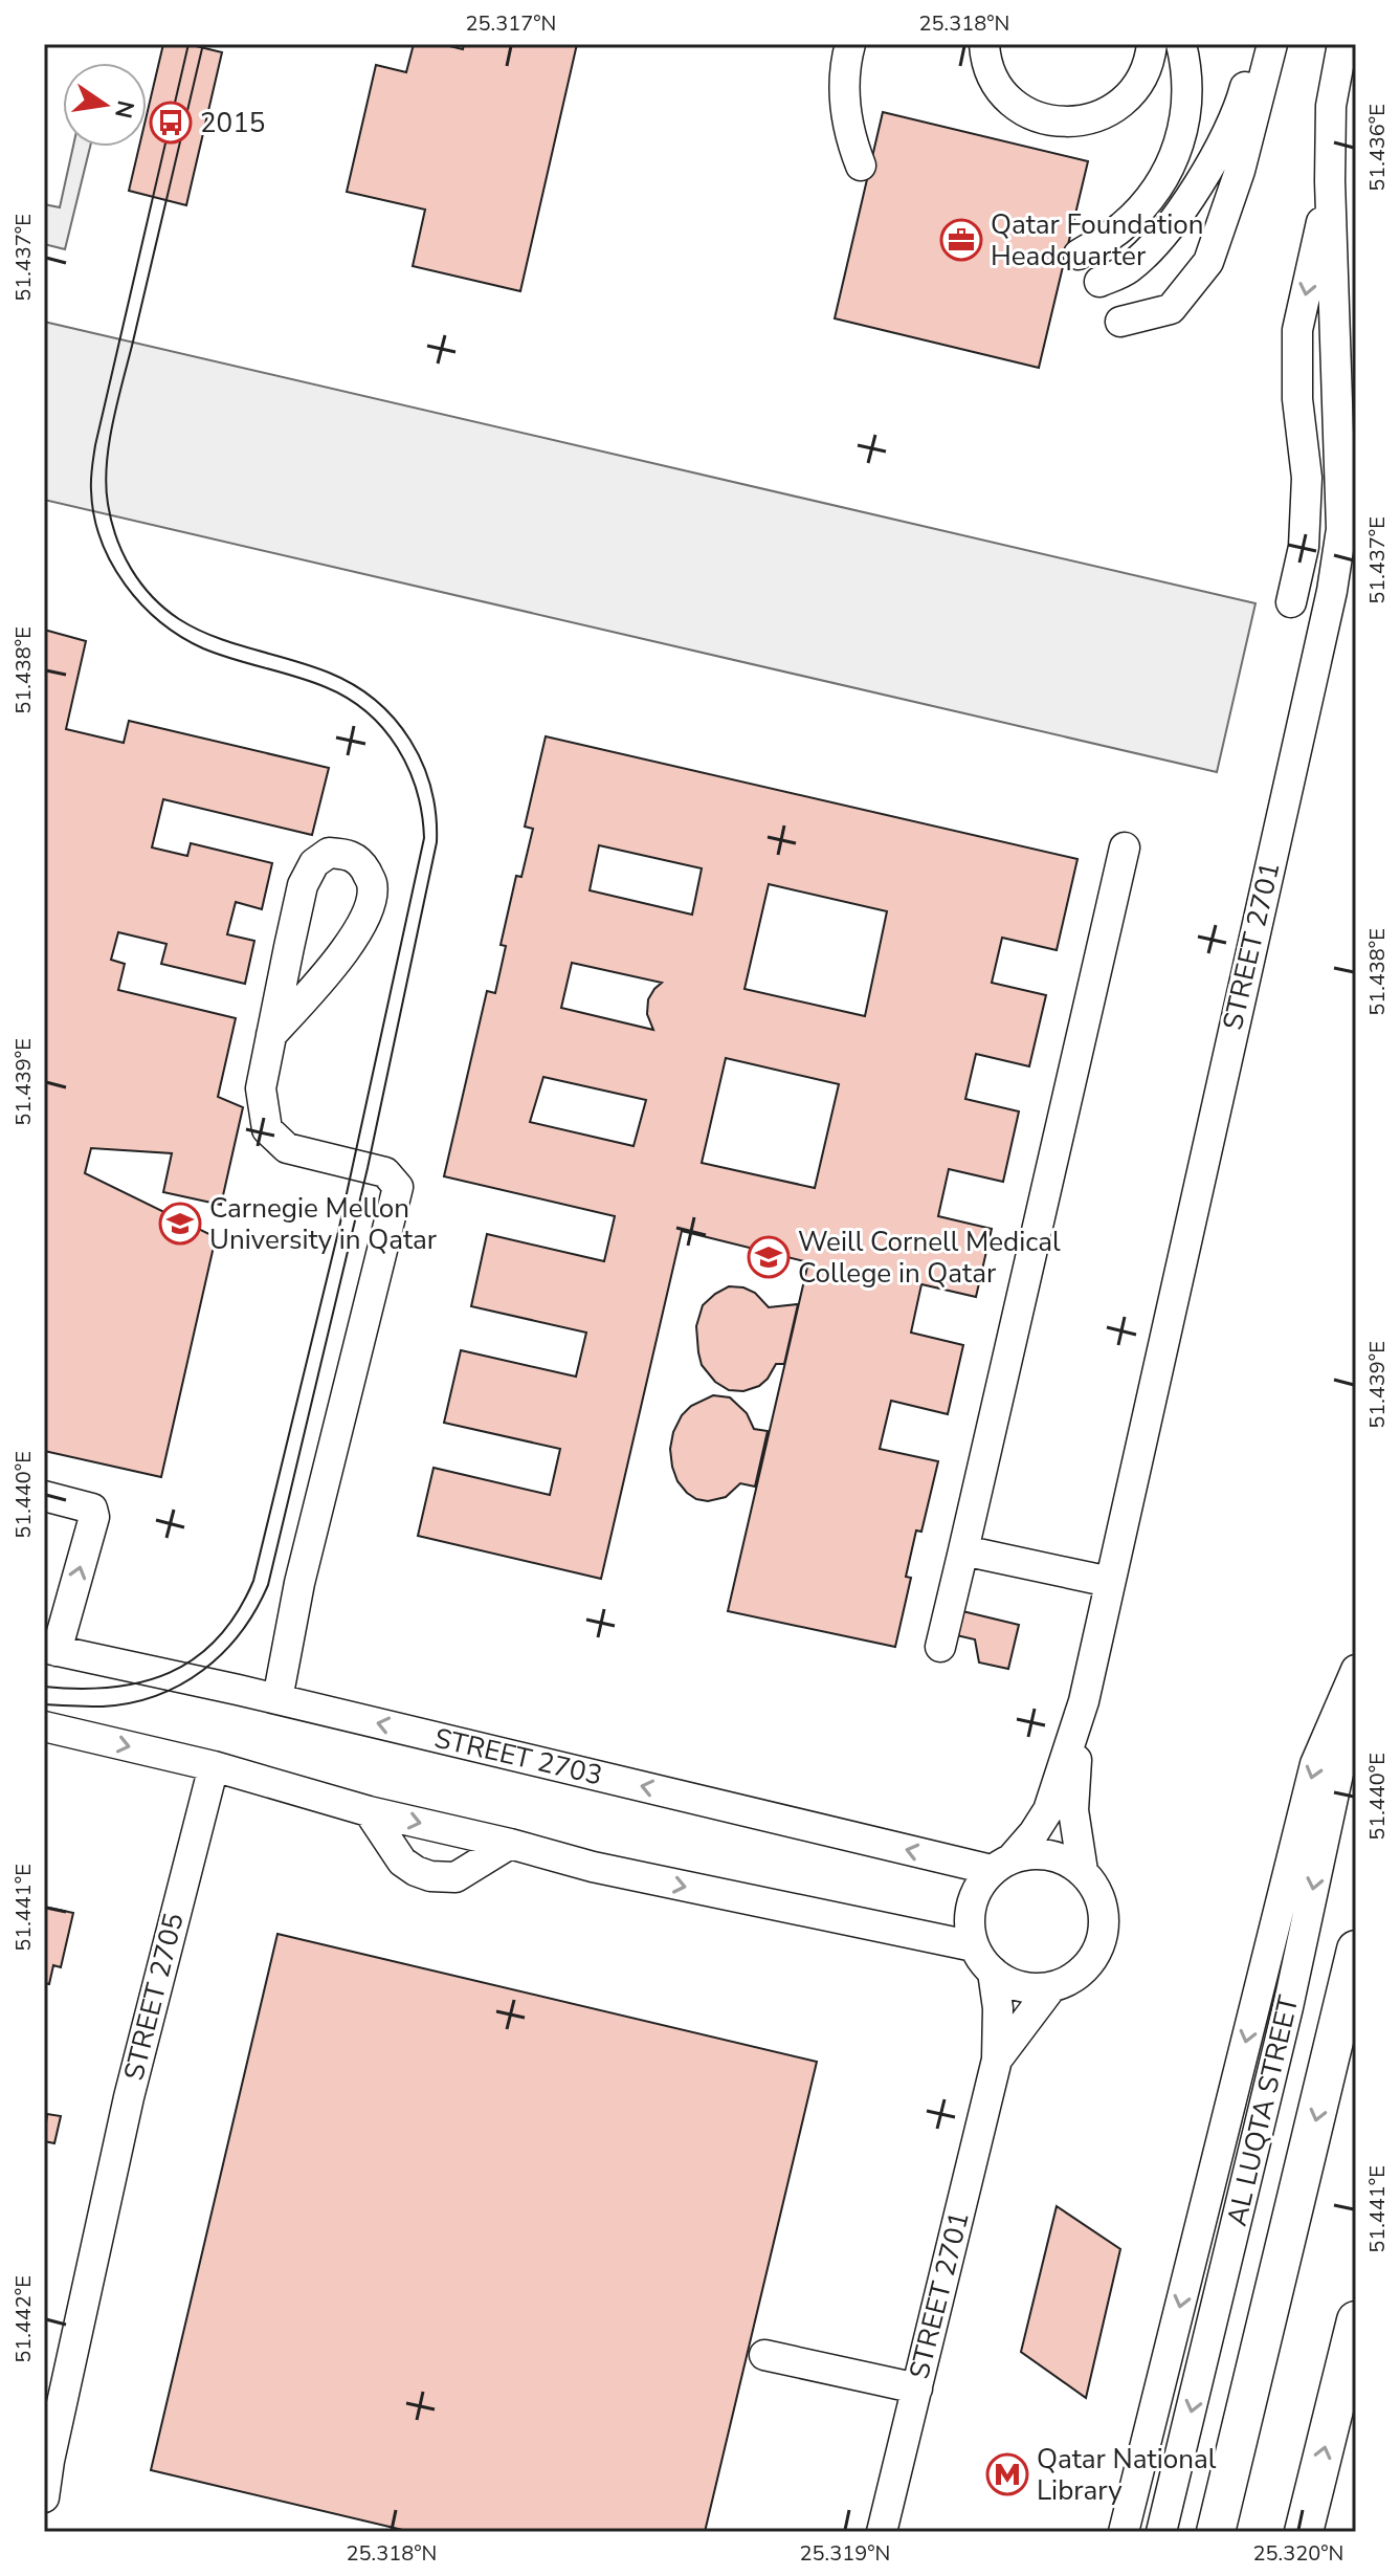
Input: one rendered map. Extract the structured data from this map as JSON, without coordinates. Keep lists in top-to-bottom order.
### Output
{
  "streets": {
    "main road": ["AL LUQTA STREET"],
    "street": ["STREET 2701", "STREET 2703", "STREET 2705"]
  },
  "crossings": [
    ["STREET 2701", "STREET 2703"]
  ],
  "places": {
    "bus stop": ["2015"],
    "office": ["Qatar Foundation Headquarter"],
    "school or university": ["Carnegie Mellon University in Qatar", "Weill Cornell Medical College in Qatar"],
    "metro station": ["Qatar National Library"]
  },
  "north": "right",
  "coordinates": [
    "25.317°N",
    "25.318°N",
    "51.436°E",
    "51.437°E",
    "51.438°E",
    "51.439°E",
    "51.440°E",
    "51.441°E",
    "51.442°E",
    "25.319°N",
    "25.320°N"
  ]
}
